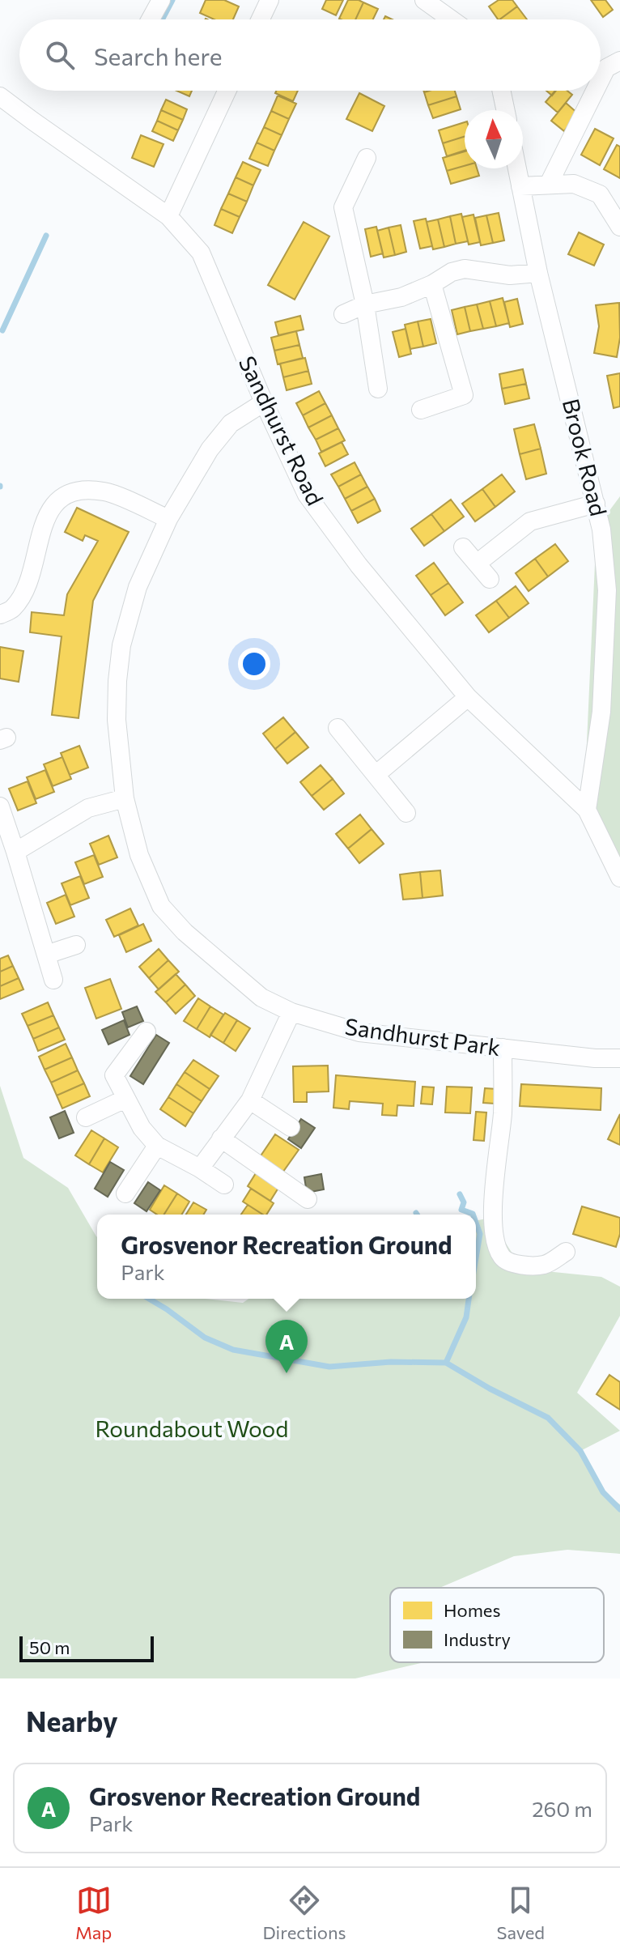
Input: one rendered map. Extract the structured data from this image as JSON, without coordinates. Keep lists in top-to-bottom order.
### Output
{
  "streets": {
    "street": ["Sandhurst Road", "Brook Road", "Sandhurst Park"]
  },
  "crossings": [
    ["Sandhurst Road", "Brook Road"],
    ["Sandhurst Road", "Sandhurst Park"]
  ],
  "parks": ["Roundabout Wood"],
  "legend": ["Homes", "Industry"],
  "scale_bar": "50 m",
  "north": "top",
  "page": {
    "search": "Search here",
    "popup": ["Grosvenor Recreation Ground", "Park"],
    "pins": "A",
    "scale": "50 m",
    "heading": "Nearby",
    "list": [
      {
        "mark": "A",
        "name": "Grosvenor Recreation Ground",
        "note": "Park",
        "value": "260 m"
      }
    ],
    "nav": ["Map", "Directions", "Saved"]
  }
}
